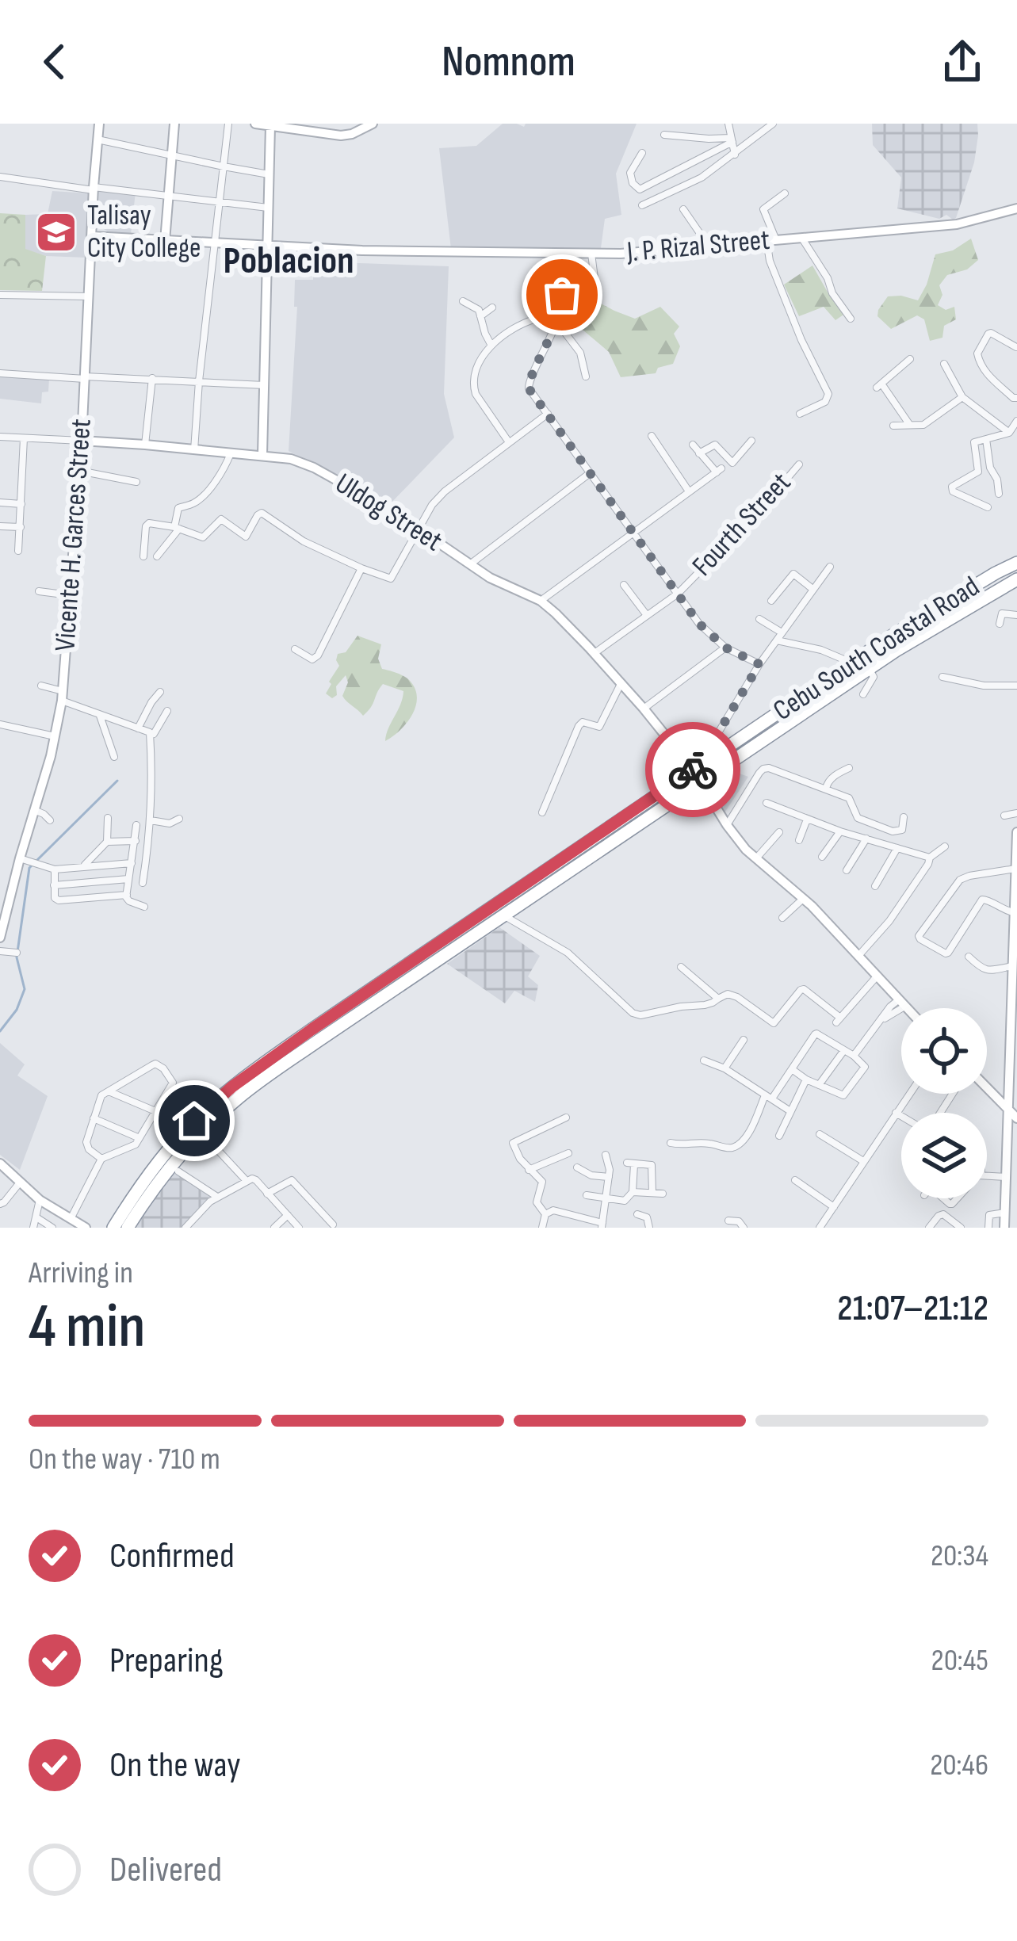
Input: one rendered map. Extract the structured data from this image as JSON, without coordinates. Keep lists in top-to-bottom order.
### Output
{
  "streets": {
    "highway": ["Cebu South Coastal Road"],
    "street": [
      "J. P. Rizal Street",
      "Uldog Street",
      "Fourth Street",
      "Vicente H. Garces Street"
    ]
  },
  "crossings": [
    ["J. P. Rizal Street", "Vicente H. Garces Street"],
    ["Uldog Street", "Fourth Street"],
    ["Uldog Street", "Vicente H. Garces Street"],
    ["Uldog Street", "Cebu South Coastal Road"]
  ],
  "districts": ["Poblacion"],
  "places": {
    "school or university": ["Talisay City College"]
  },
  "page": {
    "header": "Nomnom",
    "heading": ["4 min", "Arriving in", "21:07–21:12"],
    "bar": "On the way · 710 m",
    "list": [
      ["Confirmed", "20:34"],
      ["Preparing", "20:45"],
      ["On the way", "20:46"],
      "Delivered"
    ]
  }
}
